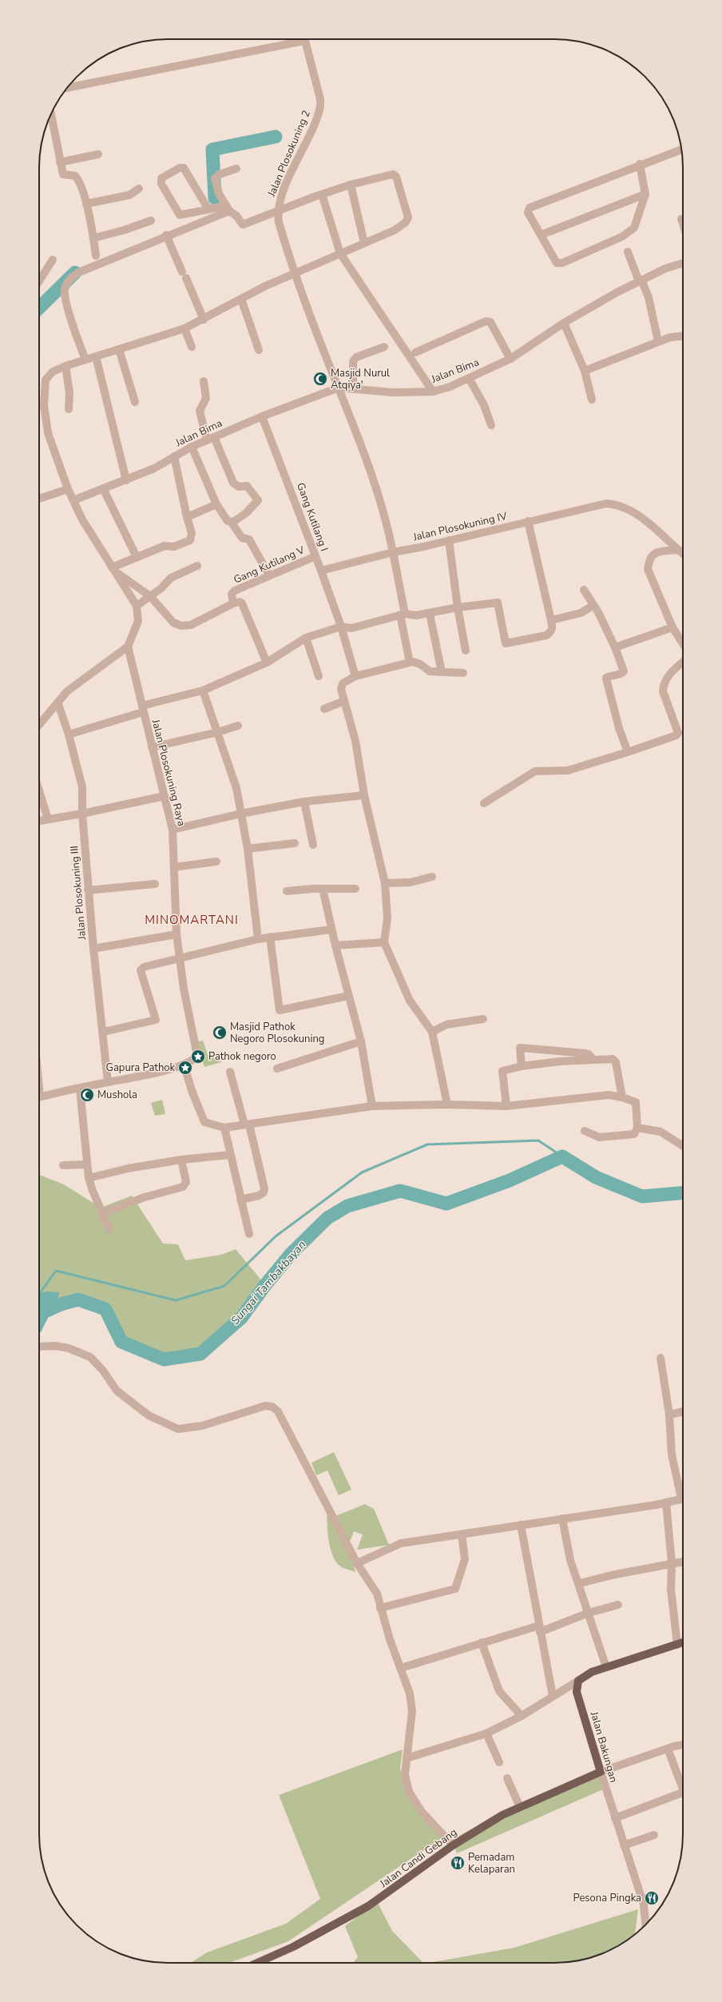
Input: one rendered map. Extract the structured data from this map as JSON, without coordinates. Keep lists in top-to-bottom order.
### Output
{
  "streets": {
    "main road": ["Jalan Bakungan", "Jalan Candi Gebang"],
    "street": [
      "Jalan Plosokuning 2",
      "Jalan Bima",
      "Gang Kutilang I",
      "Jalan Plosokuning IV",
      "Gang Kutilang V",
      "Jalan Plosokuning Raya",
      "Jalan Plosokuning III"
    ]
  },
  "crossings": [
    ["Jalan Plosokuning 2", "Jalan Bima"],
    ["Jalan Bima", "Gang Kutilang I"],
    ["Gang Kutilang I", "Jalan Plosokuning IV"],
    ["Gang Kutilang I", "Gang Kutilang V"],
    ["Jalan Plosokuning Raya", "Jalan Plosokuning III"],
    ["Jalan Bakungan", "Jalan Candi Gebang"]
  ],
  "districts": ["MINOMARTANI"],
  "water": ["Sungai Tambakbayan"],
  "places": {
    "mosque": ["Masjid Nurul Atqiya'", "Masjid Pathok Negoro Plosokuning", "Mushola"],
    "place": ["Pathok negoro", "Gapura Pathok"],
    "restaurant": ["Pemadam Kelaparan", "Pesona Pingka"]
  }
}
